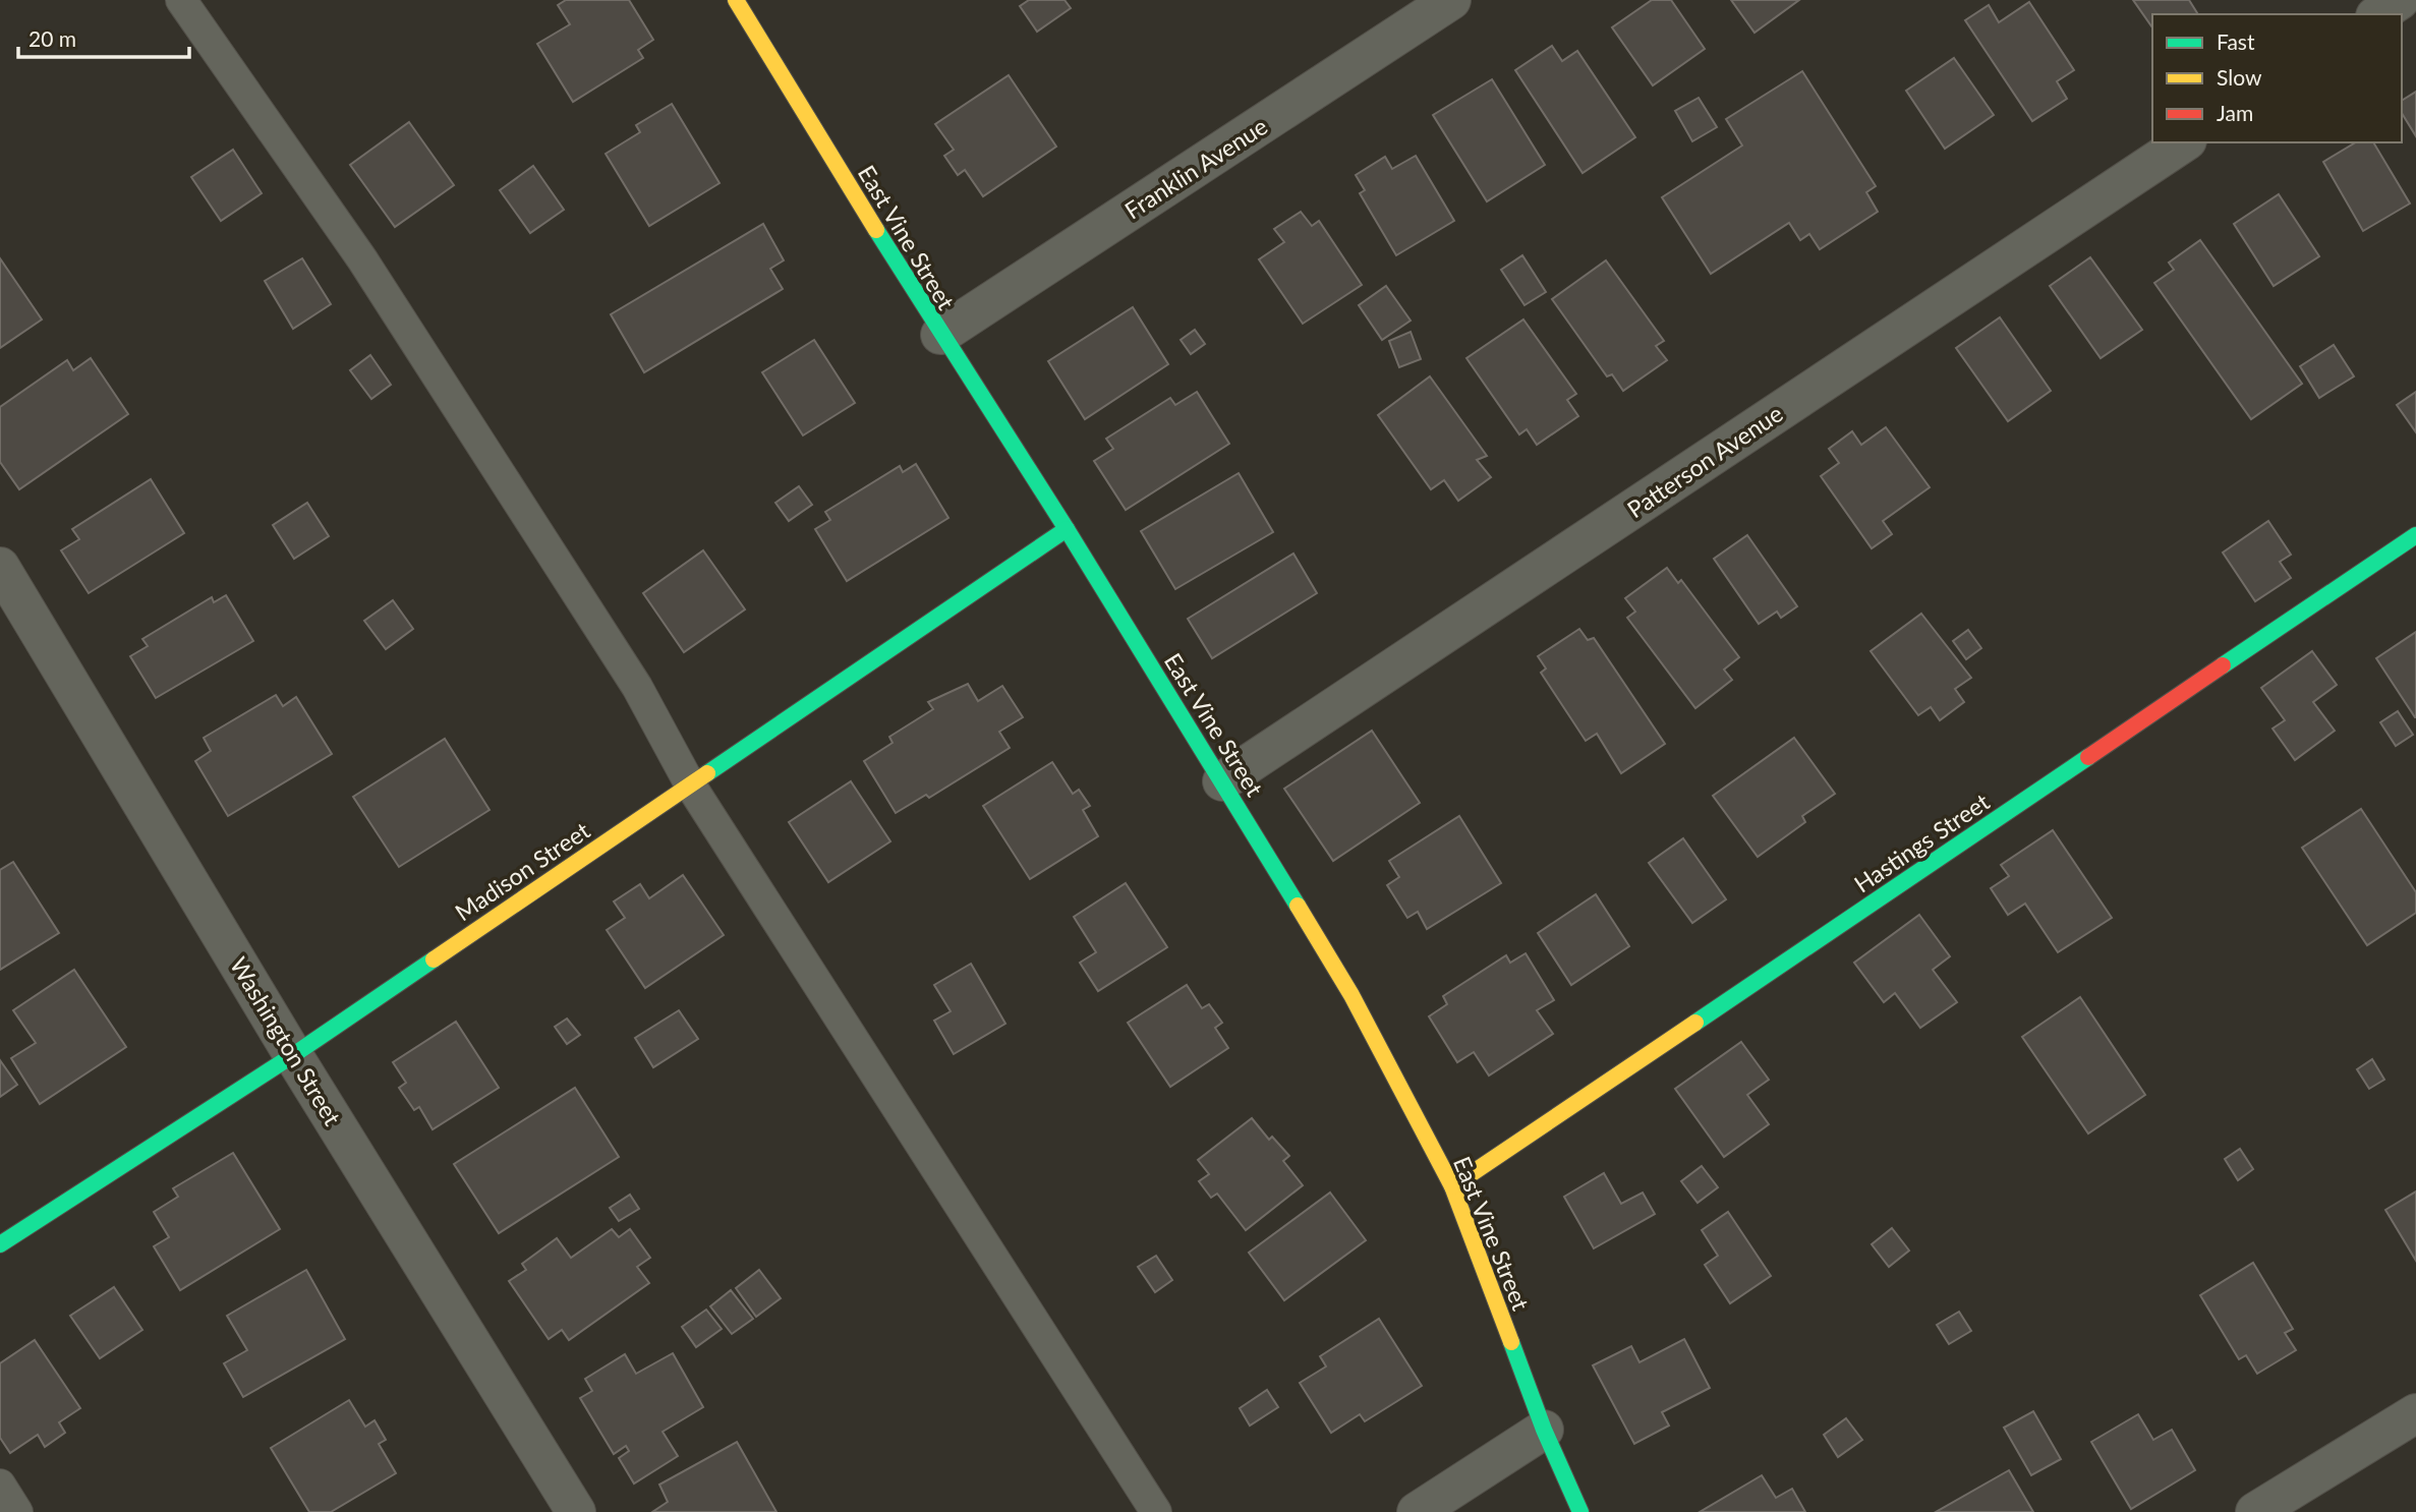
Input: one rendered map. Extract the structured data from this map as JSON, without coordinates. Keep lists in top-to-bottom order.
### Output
{
  "streets": {
    "street": [
      "Franklin Avenue",
      "East Vine Street",
      "Patterson Avenue",
      "Hastings Street",
      "Madison Street",
      "Washington Street"
    ]
  },
  "crossings": [
    ["Franklin Avenue", "East Vine Street"],
    ["East Vine Street", "Patterson Avenue"],
    ["East Vine Street", "Hastings Street"],
    ["East Vine Street", "Madison Street"],
    ["Madison Street", "Washington Street"]
  ],
  "legend": ["Fast", "Slow", "Jam"],
  "scale_bar": "20 m"
}
